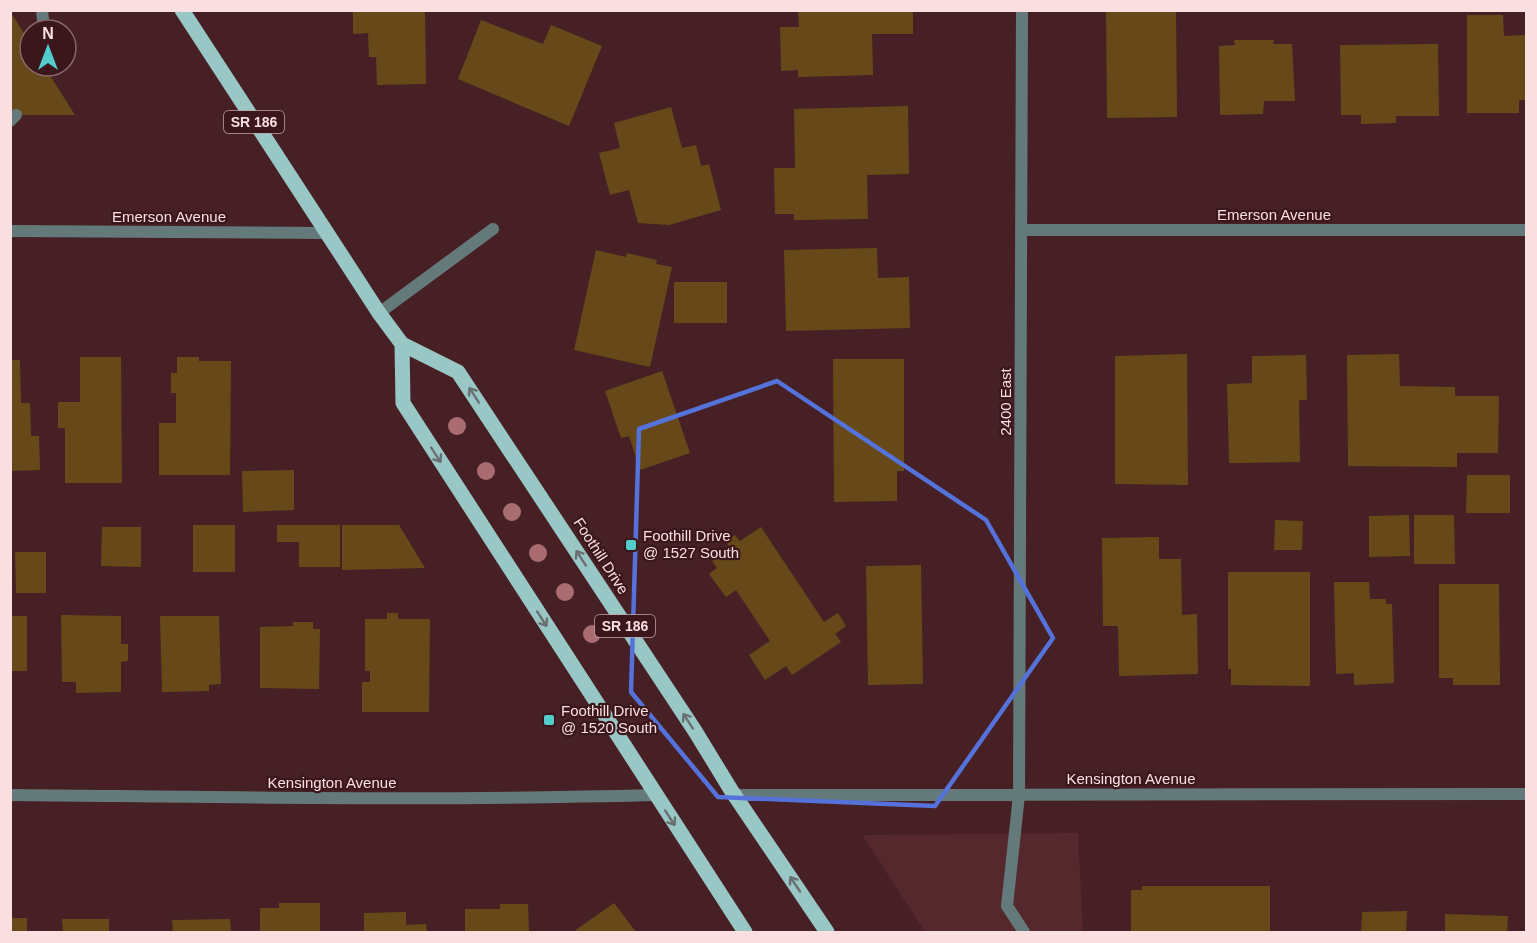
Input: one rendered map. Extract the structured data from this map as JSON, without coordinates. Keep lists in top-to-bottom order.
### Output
{
  "streets": {
    "main road": ["SR 186", "Foothill Drive"],
    "street": ["Emerson Avenue", "2400 East", "Kensington Avenue"]
  },
  "crossings": [
    ["Emerson Avenue", "2400 East"],
    ["Emerson Avenue", "Foothill Drive"],
    ["2400 East", "Kensington Avenue"],
    ["Foothill Drive", "Kensington Avenue"]
  ],
  "places": {
    "transit": ["Foothill Drive @ 1527 South", "Foothill Drive @ 1520 South"]
  },
  "north": "top"
}
